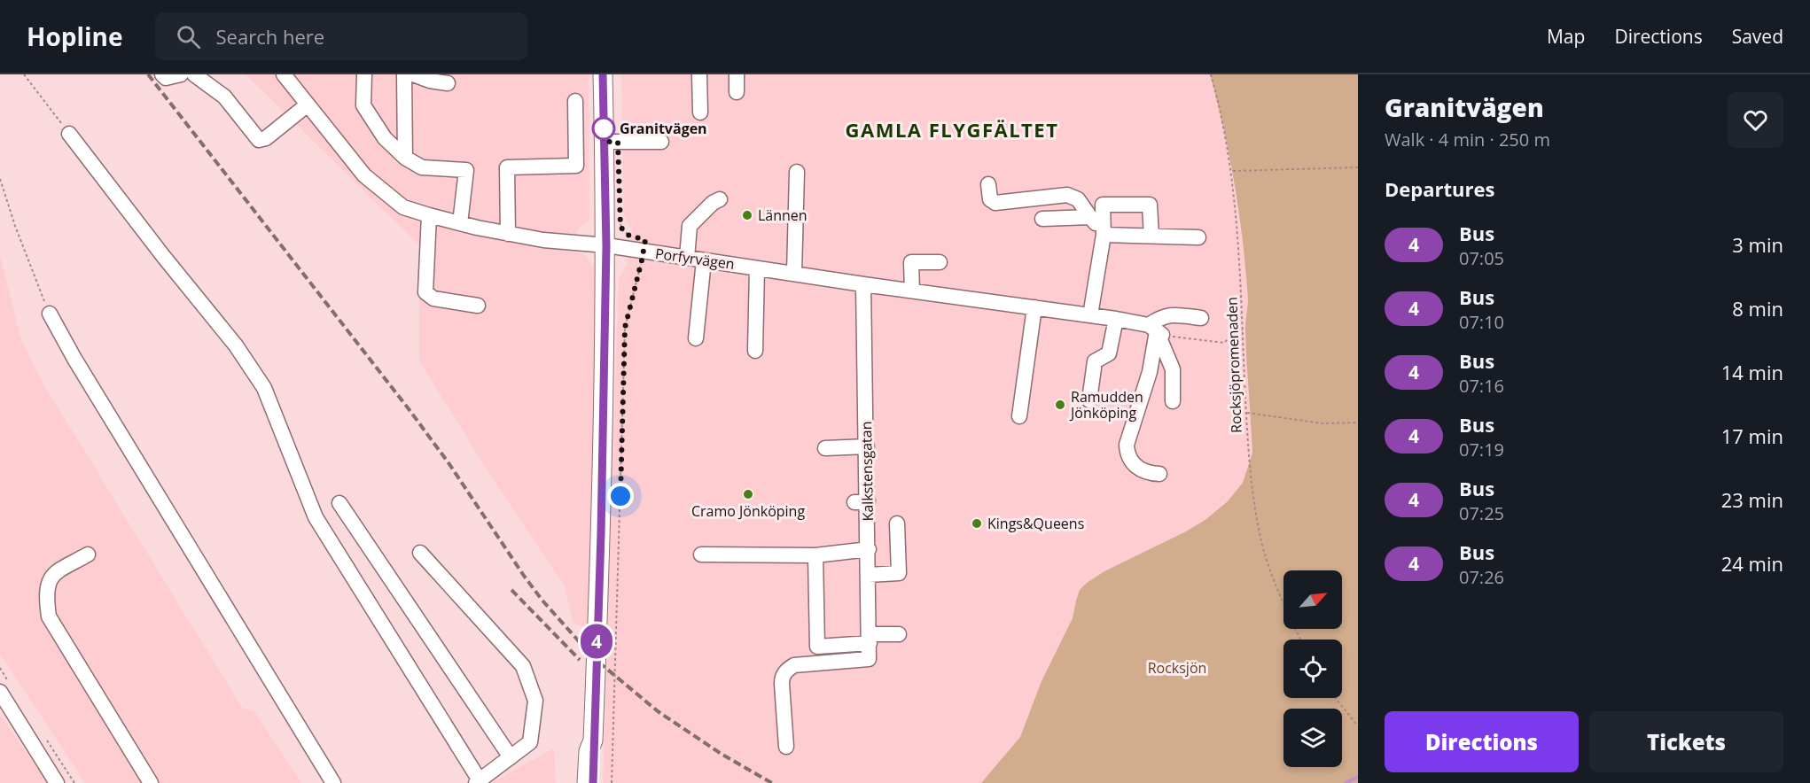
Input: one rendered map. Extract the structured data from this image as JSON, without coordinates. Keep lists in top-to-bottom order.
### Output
{
  "streets": {
    "street": ["Porfyrvägen", "Kalkstensgatan"],
    "path": ["Rocksjöpromenaden"]
  },
  "crossings": [
    ["Porfyrvägen", "Kalkstensgatan"]
  ],
  "districts": ["GAMLA FLYGFÄLTET"],
  "parks": ["Rocksjön"],
  "places": [
    "Granitvägen",
    "Lännen",
    "Ramudden Jönköping",
    "Cramo Jönköping",
    "Kings&Queens"
  ],
  "lines": ["bus line 4"],
  "north": "top right",
  "page": {
    "header": "Hopline",
    "search": "Search here",
    "nav": ["Map", "Directions", "Saved"],
    "on_map": "4",
    "heading": [
      ["Granitvägen", "Walk · 4 min · 250 m"],
      "Departures"
    ],
    "list": [
      {
        "mark": "4",
        "name": "Bus",
        "note": "07:05",
        "value": "3 min"
      },
      {
        "mark": "4",
        "name": "Bus",
        "note": "07:10",
        "value": "8 min"
      },
      {
        "mark": "4",
        "name": "Bus",
        "note": "07:16",
        "value": "14 min"
      },
      {
        "mark": "4",
        "name": "Bus",
        "note": "07:19",
        "value": "17 min"
      },
      {
        "mark": "4",
        "name": "Bus",
        "note": "07:25",
        "value": "23 min"
      },
      {
        "mark": "4",
        "name": "Bus",
        "note": "07:26",
        "value": "24 min"
      }
    ],
    "buttons": ["Directions", "Tickets"]
  }
}
